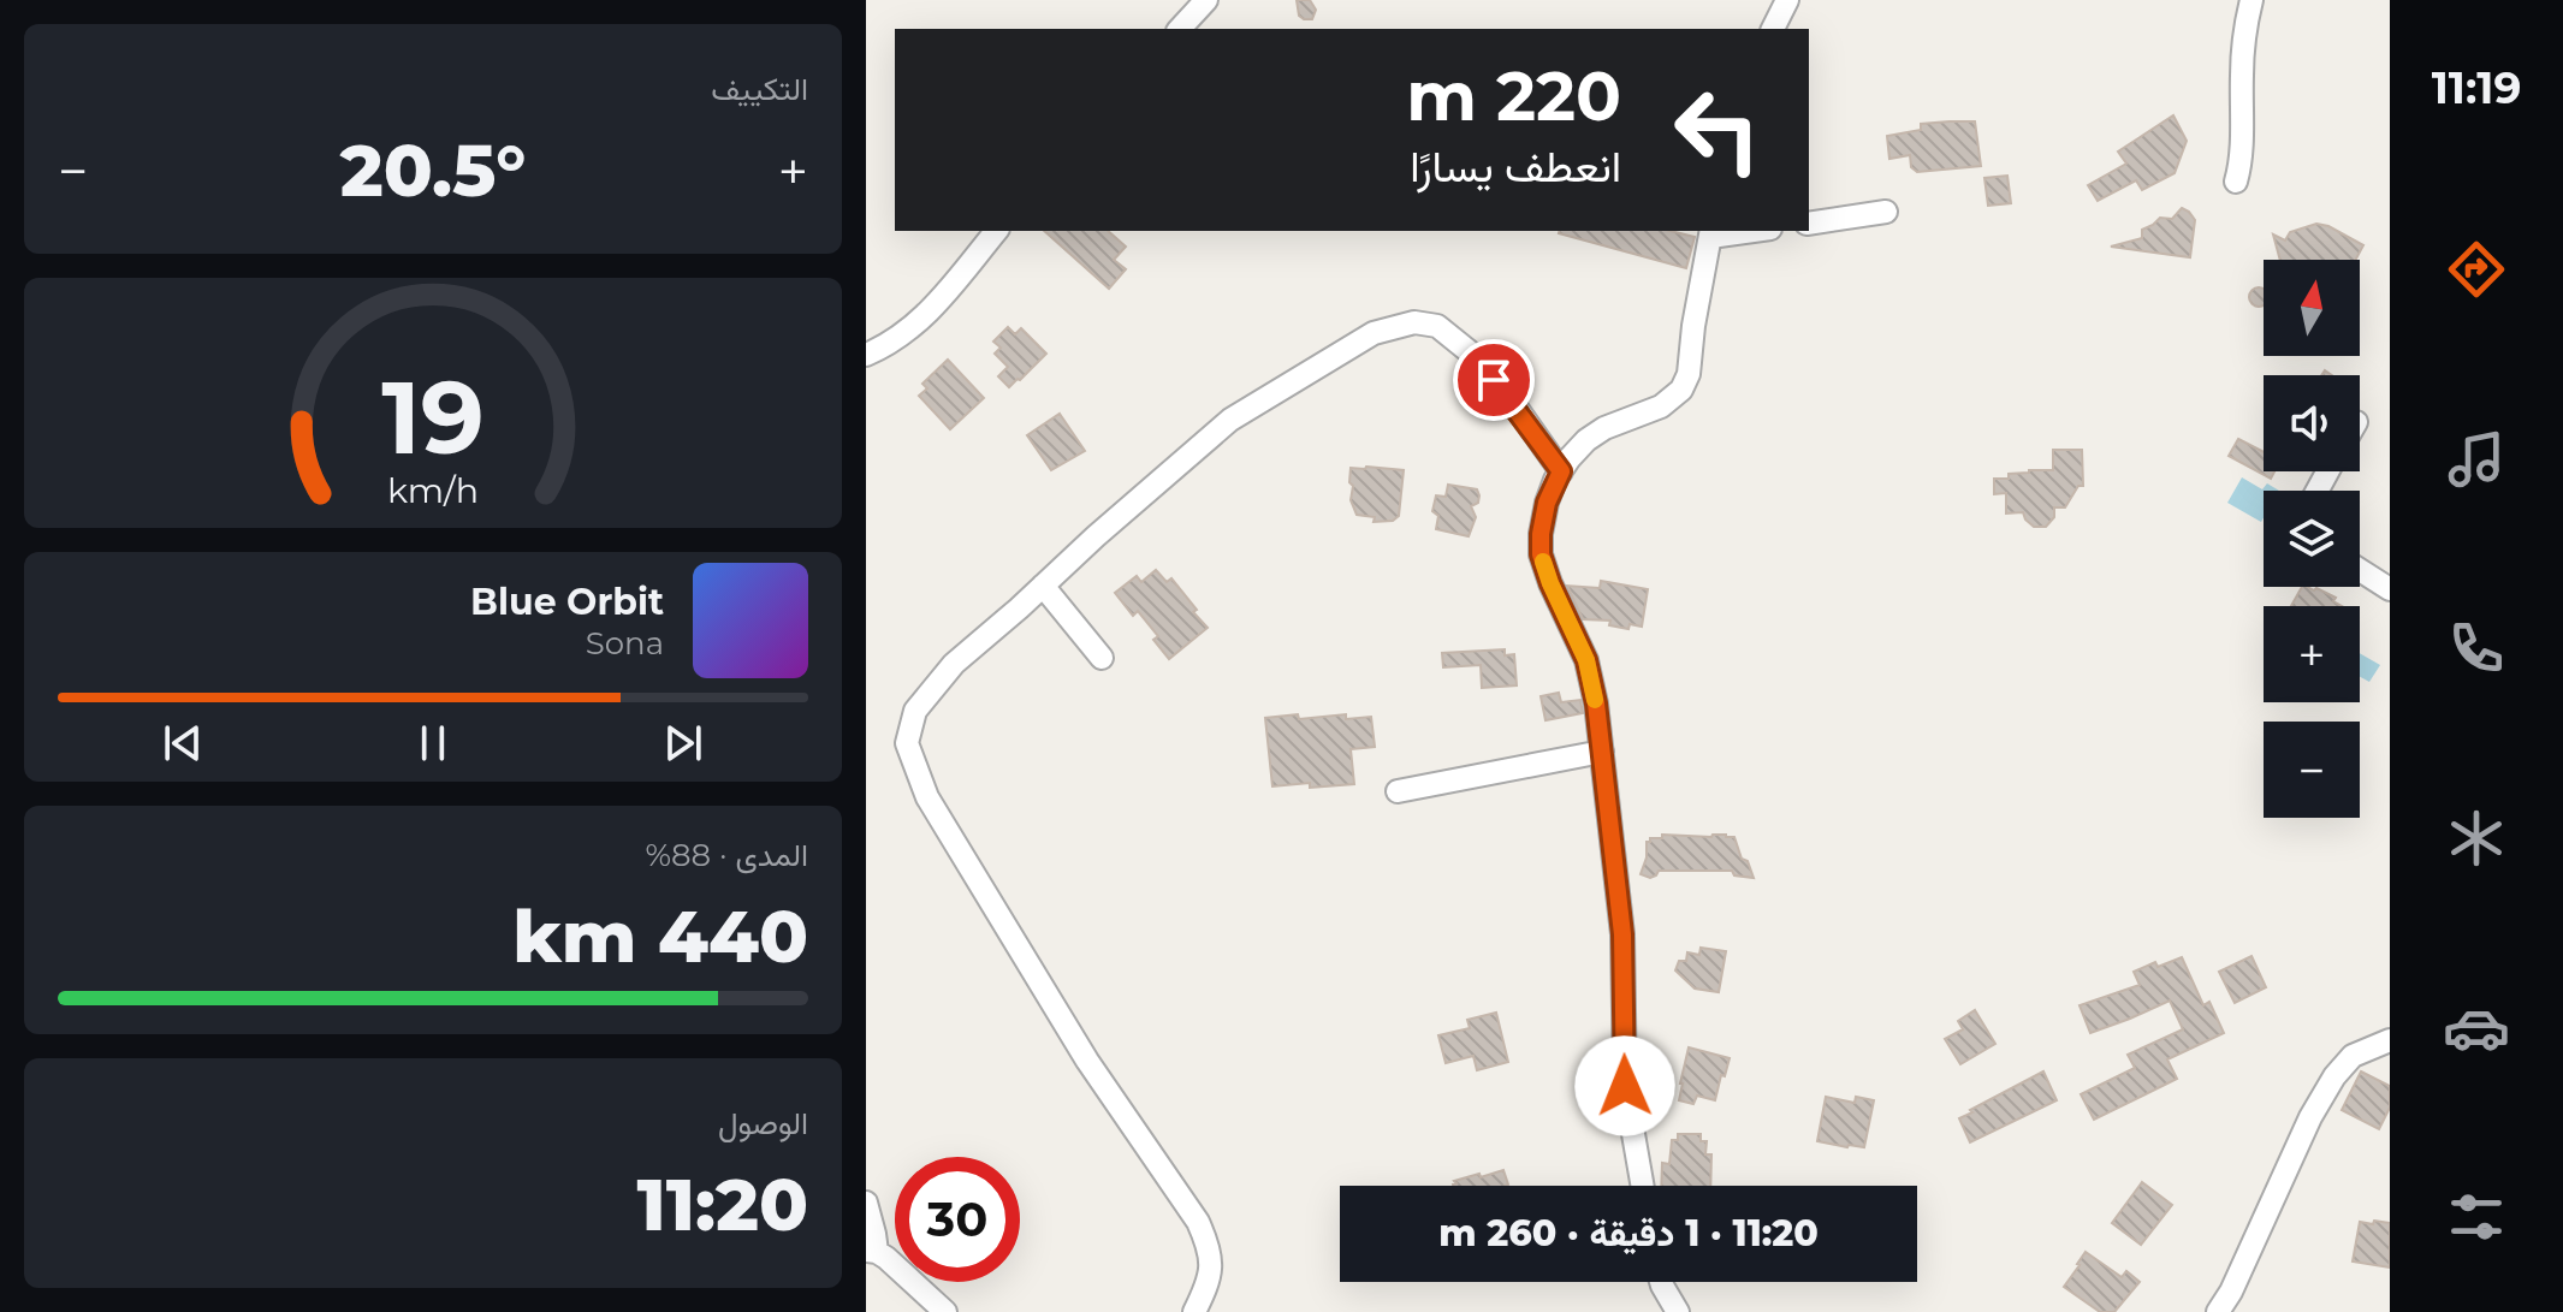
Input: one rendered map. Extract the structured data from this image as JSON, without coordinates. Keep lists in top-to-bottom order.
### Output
{
  "north": "top",
  "page": {
    "tabs": "11:19",
    "tile": [
      "التكييف",
      ["المدى · 88%", "440 km"],
      ["الوصول", "11:20"]
    ],
    "turn": ["220 m", "انعطف يسارًا"],
    "heat": ["−", "20.5°", "+"],
    "map_buttons": ["+", "−"],
    "song": ["Blue Orbit", "Sona"],
    "limit": "30",
    "trip": "11:20 · 1 دقيقة · 260 m",
    "gauge": ["19", "km/h"]
  }
}
